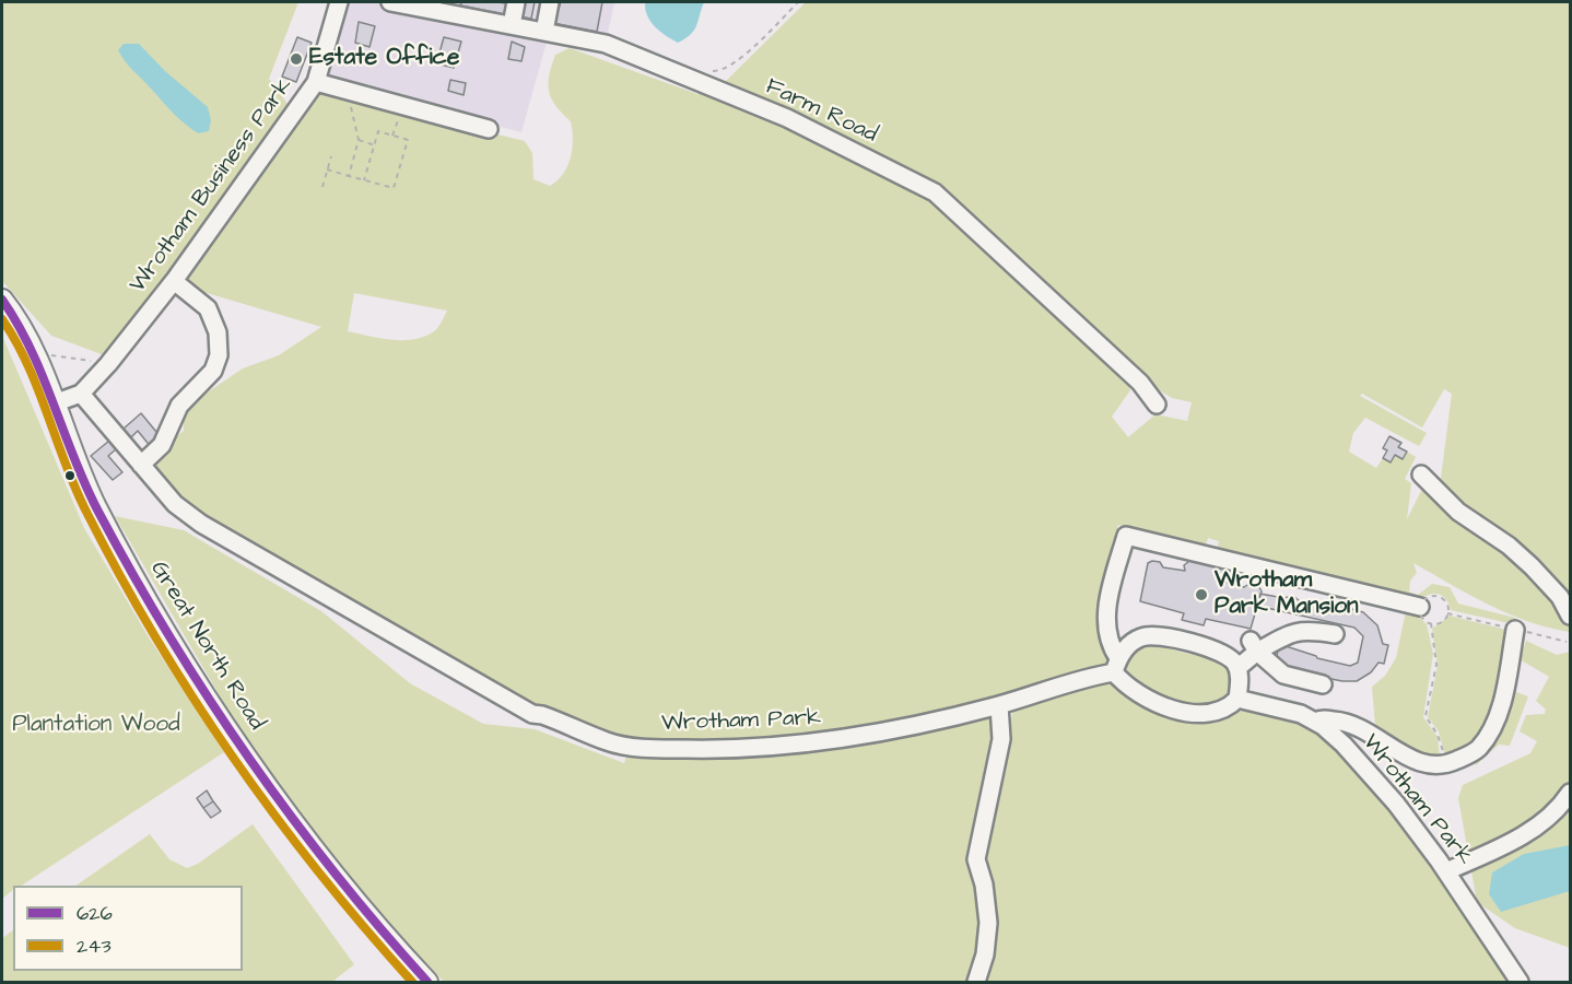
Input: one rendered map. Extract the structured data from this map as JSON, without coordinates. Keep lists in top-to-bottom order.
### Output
{
  "streets": {
    "main road": ["Great North Road"],
    "lane": ["Farm Road", "Wrotham Business Park", "Wrotham Park"]
  },
  "crossings": [
    ["Wrotham Business Park", "Wrotham Park"]
  ],
  "parks": ["Plantation Wood"],
  "places": ["Estate Office", "Wrotham Park Mansion"],
  "lines": ["transit line 626", "transit line 243"],
  "legend": ["626", "243"]
}
